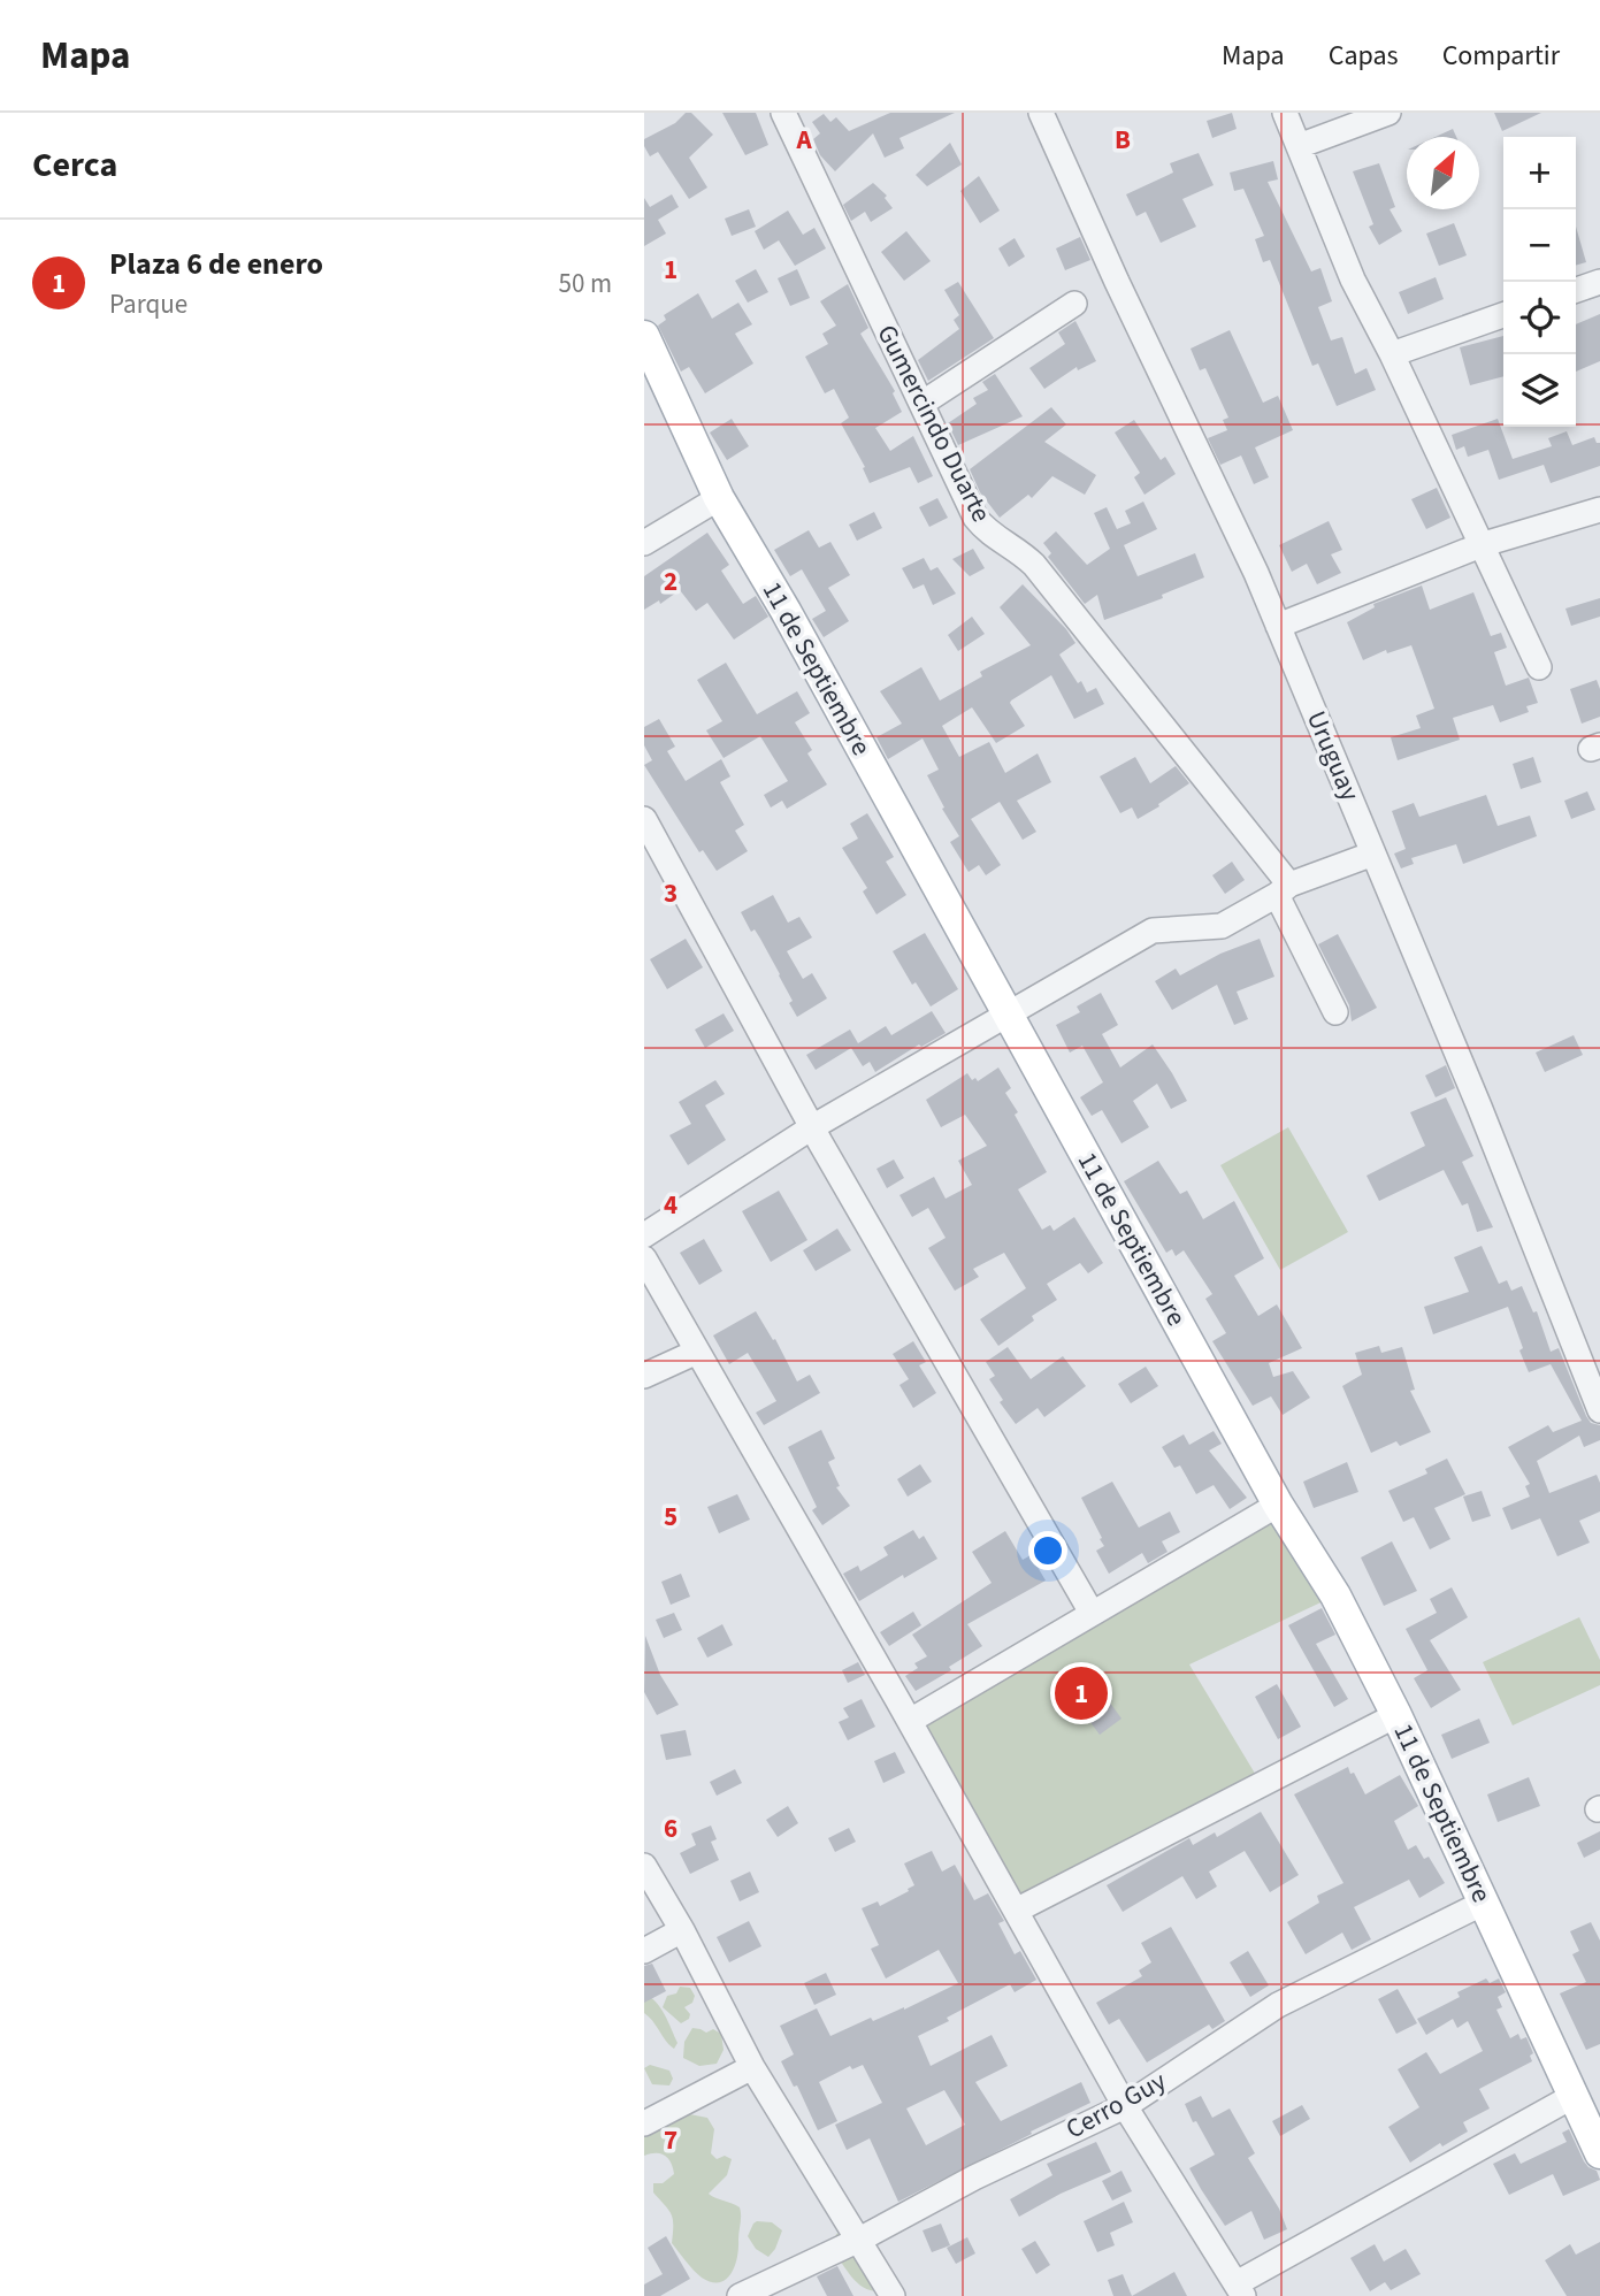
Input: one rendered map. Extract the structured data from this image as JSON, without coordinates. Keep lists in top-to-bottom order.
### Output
{
  "streets": {
    "main road": ["11 de Septiembre"],
    "street": ["Gumercindo Duarte", "Uruguay", "Cerro Guy"]
  },
  "crossings": [
    ["11 de Septiembre", "Cerro Guy"]
  ],
  "north": "top right",
  "page": {
    "header": "Mapa",
    "nav": ["Mapa", "Capas", "Compartir"],
    "heading": "Cerca",
    "map_buttons": ["+", "−"],
    "list": [
      {
        "mark": "1",
        "name": "Plaza 6 de enero",
        "note": "Parque",
        "value": "50 m"
      }
    ],
    "pins": "1"
  },
  "grid": {
    "columns": ["A", "B"],
    "rows": [
      "1",
      "2",
      "3",
      "4",
      "5",
      "6",
      "7"
    ]
  }
}
